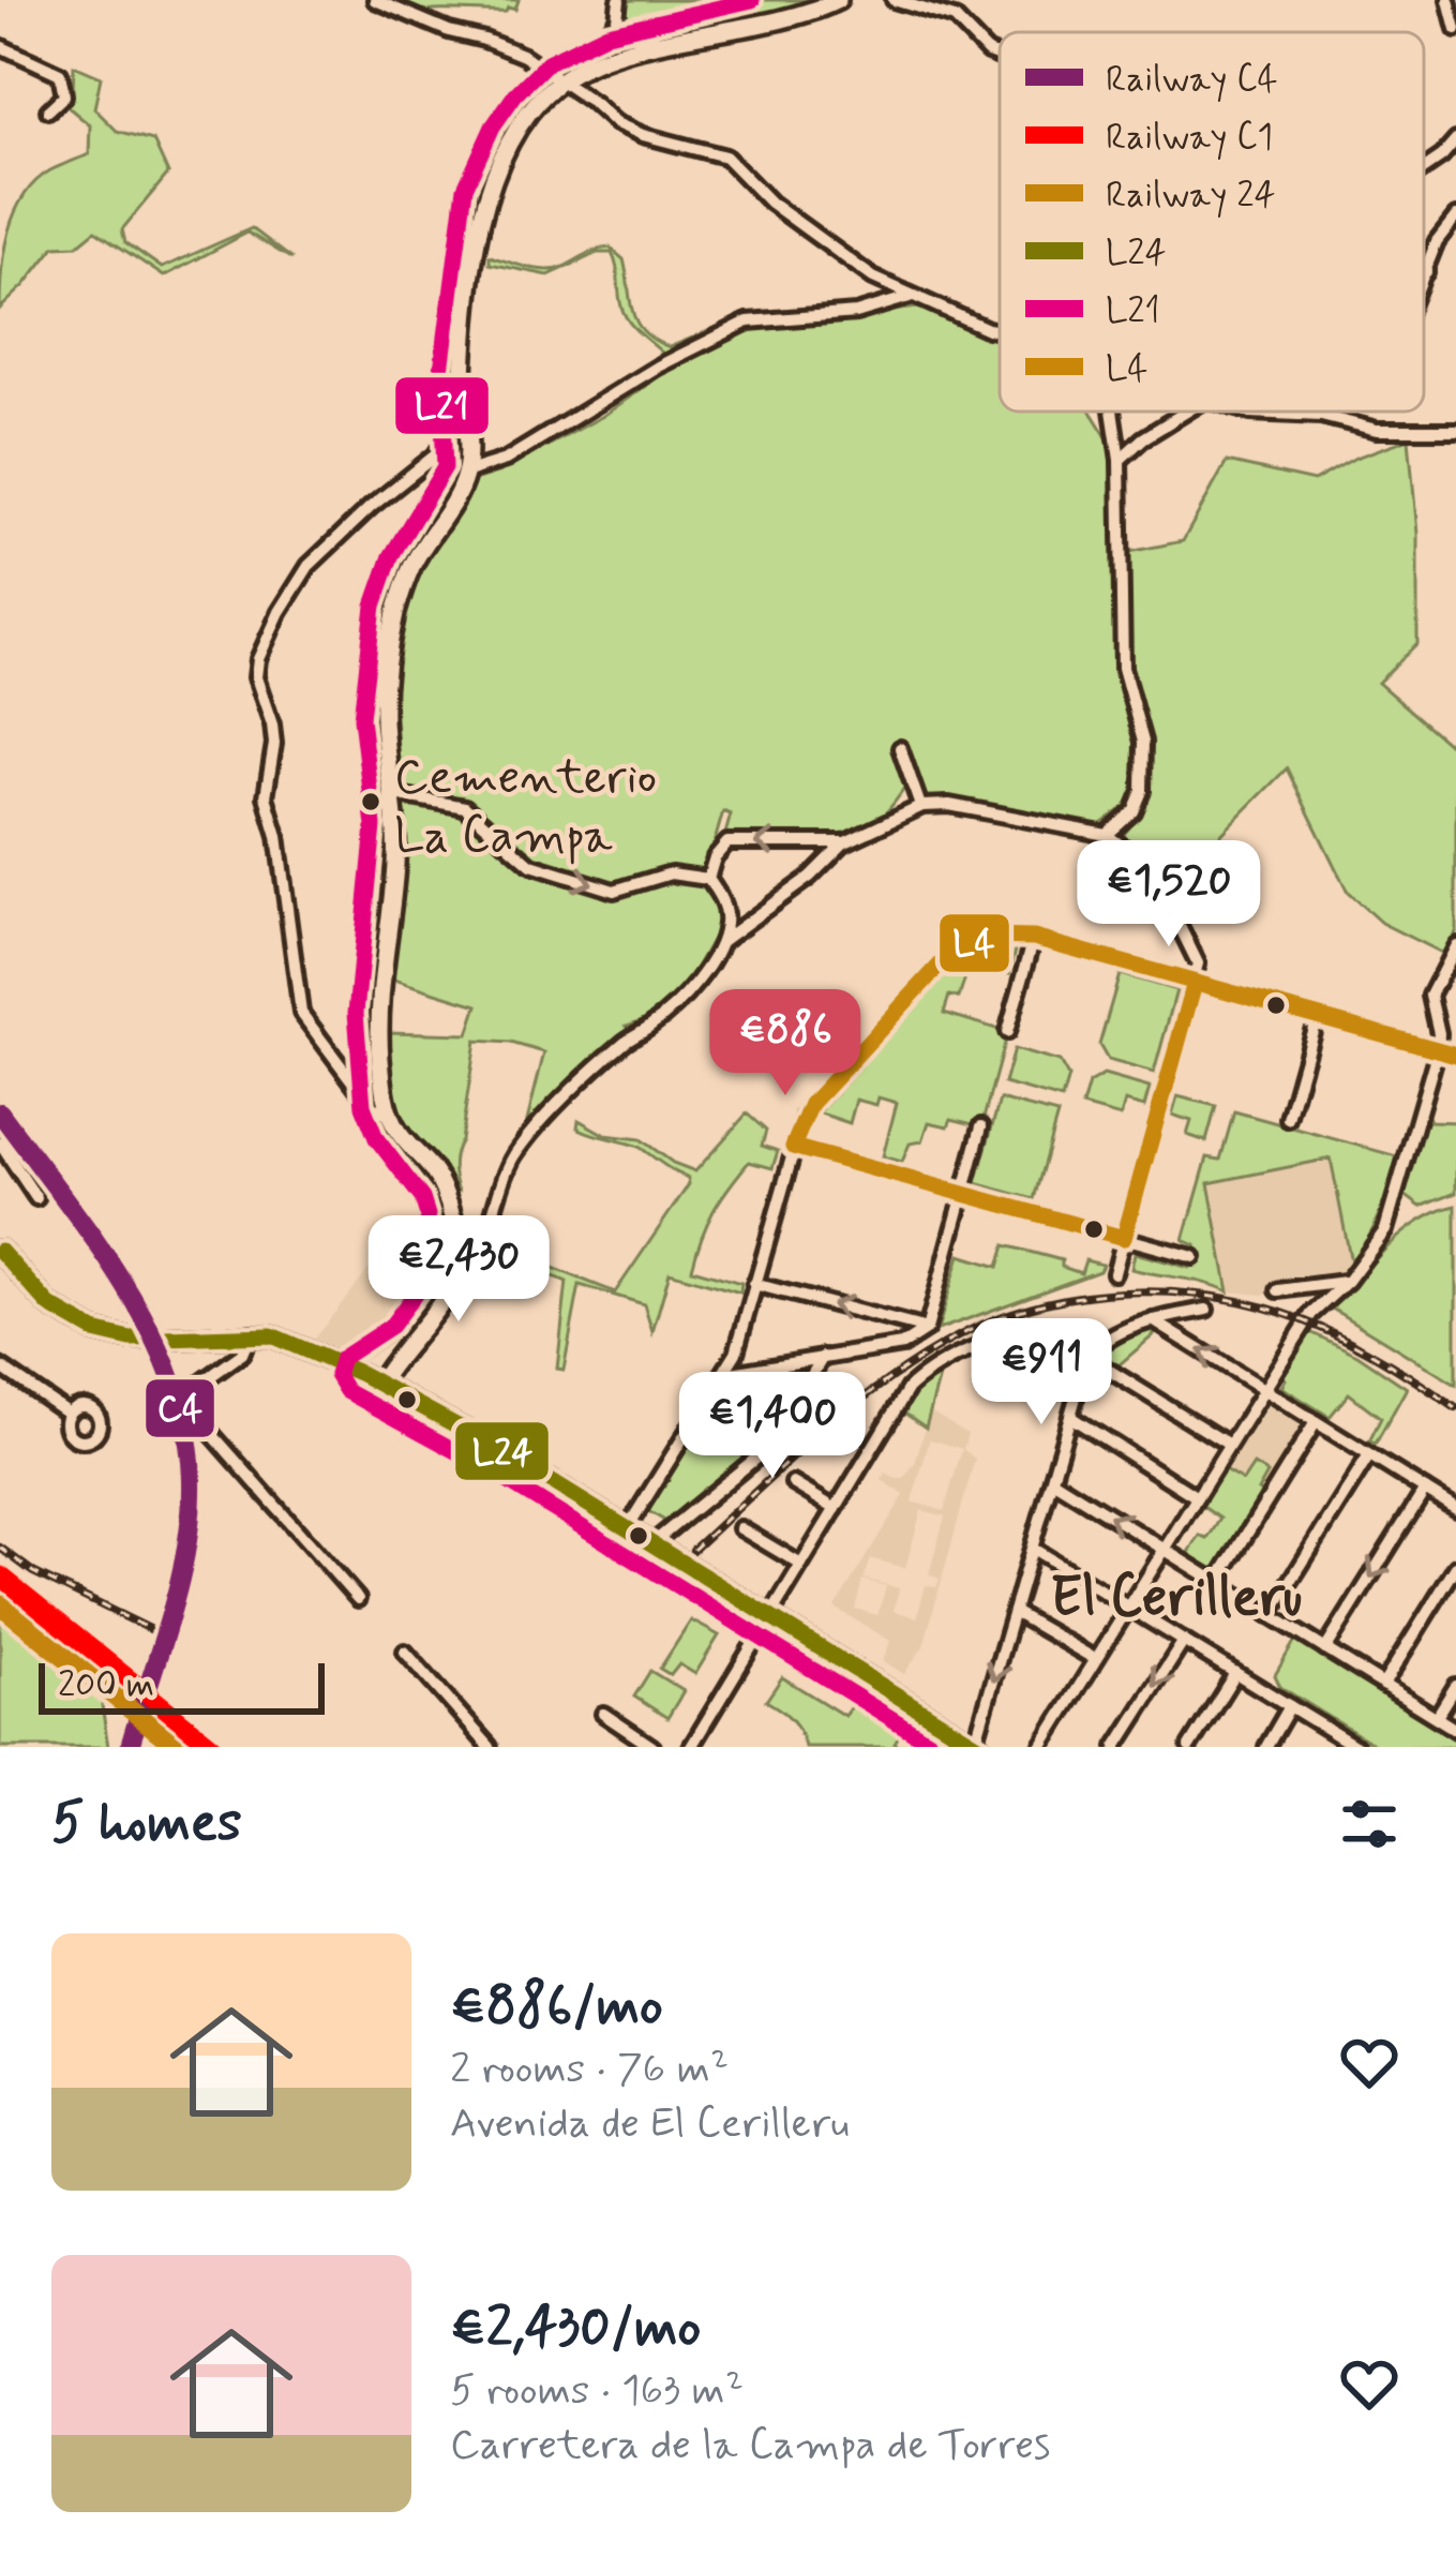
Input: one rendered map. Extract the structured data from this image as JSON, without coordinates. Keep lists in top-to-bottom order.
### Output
{
  "districts": ["El Cerilleru"],
  "places": ["Cementerio La Campa"],
  "lines": [
    "transit line L21",
    "transit line L4",
    "rail line C4",
    "transit line L24",
    "rail line C1",
    "rail line 24"
  ],
  "legend": [
    "Railway C4",
    "Railway C1",
    "Railway 24",
    "L24",
    "L21",
    "L4"
  ],
  "scale_bar": "200 m",
  "page": {
    "price": [
      "€1,520",
      "€886",
      "€2,430",
      "€911",
      "€1,400"
    ],
    "scale": "200 m",
    "heading": "5 homes",
    "list": [
      {
        "name": "€886/mo",
        "note": "2 rooms · 76 m² · Avenida de El Cerilleru"
      },
      {
        "name": "€2,430/mo",
        "note": "5 rooms · 163 m² · Carretera de la Campa de Torres"
      }
    ]
  }
}
